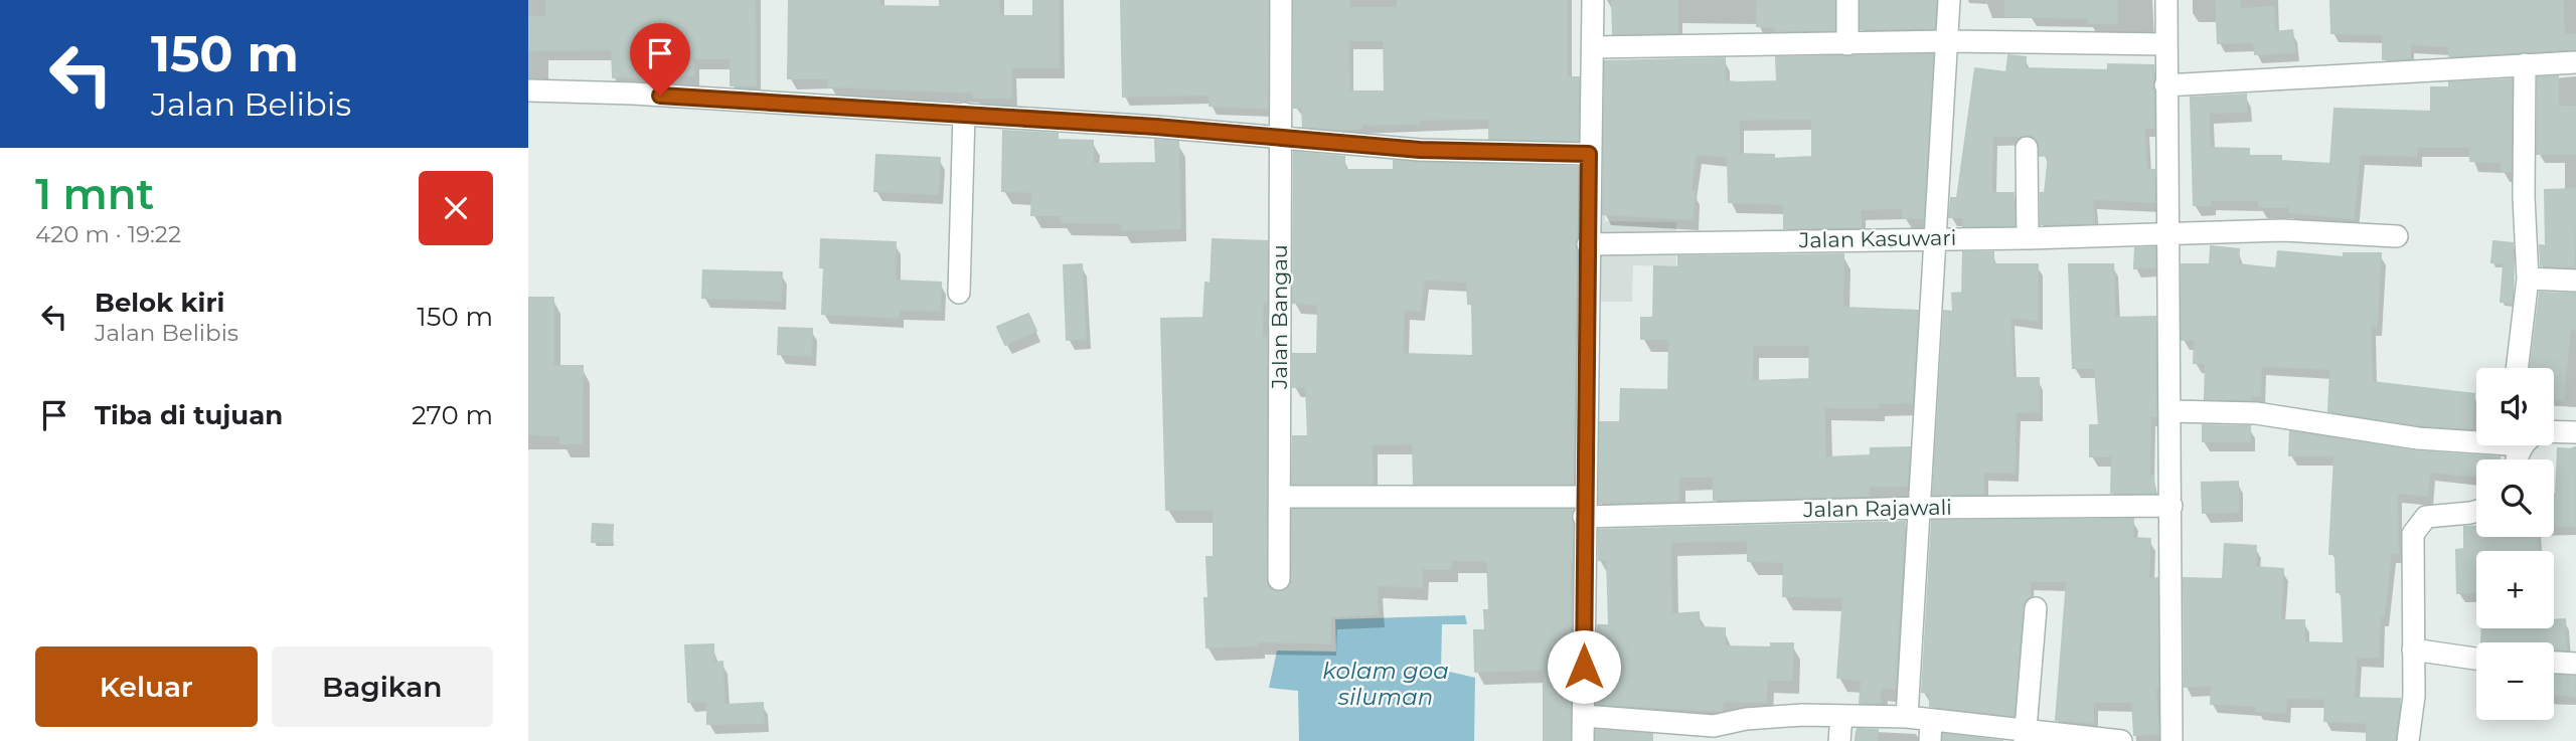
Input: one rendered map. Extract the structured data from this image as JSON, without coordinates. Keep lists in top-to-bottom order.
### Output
{
  "streets": {
    "street": ["Jalan Kasuwari", "Jalan Bangau", "Jalan Rajawali"]
  },
  "water": ["kolam goa siluman"],
  "page": {
    "turn": ["150 m", "Jalan Belibis"],
    "heading": ["1 mnt", "420 m · 19:22"],
    "list": [
      {
        "name": "Belok kiri",
        "note": "Jalan Belibis",
        "value": "150 m"
      },
      {
        "name": "Tiba di tujuan",
        "value": "270 m"
      }
    ],
    "map_buttons": ["+", "−"],
    "buttons": ["Keluar", "Bagikan"]
  }
}
